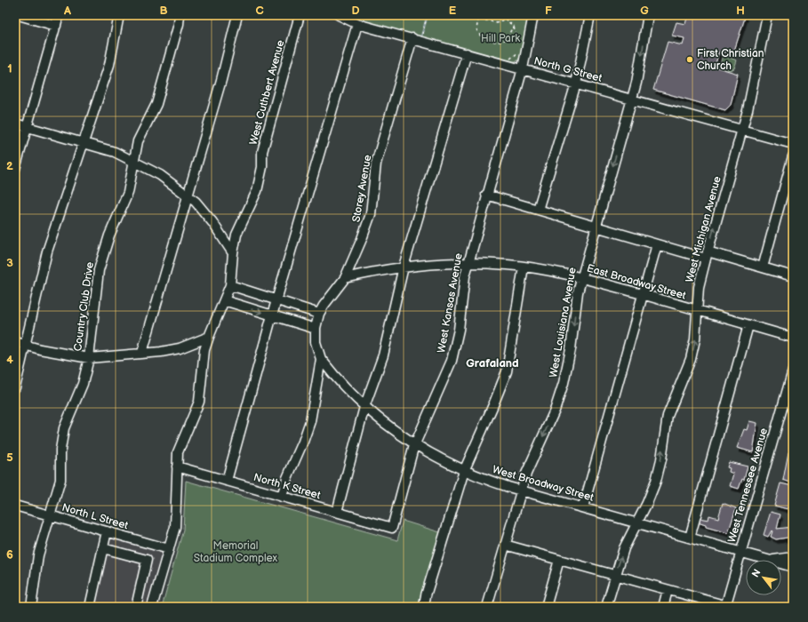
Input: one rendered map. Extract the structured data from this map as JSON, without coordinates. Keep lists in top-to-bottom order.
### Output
{
  "streets": {
    "street": [
      "North G Street",
      "West Cuthbert Avenue",
      "Storey Avenue",
      "West Michigan Avenue",
      "East Broadway Street",
      "West Kansas Avenue",
      "Country Club Drive",
      "West Louisiana Avenue",
      "West Broadway Street",
      "West Tennessee Avenue",
      "North K Street",
      "North L Street"
    ]
  },
  "crossings": [
    ["North G Street", "Storey Avenue"],
    ["North G Street", "West Michigan Avenue"],
    ["North G Street", "West Kansas Avenue"],
    ["North G Street", "West Louisiana Avenue"],
    ["West Cuthbert Avenue", "North K Street"],
    ["West Cuthbert Avenue", "North L Street"],
    ["Storey Avenue", "East Broadway Street"],
    ["Storey Avenue", "West Broadway Street"],
    ["Storey Avenue", "North K Street"],
    ["West Michigan Avenue", "East Broadway Street"],
    ["West Michigan Avenue", "West Broadway Street"],
    ["East Broadway Street", "West Kansas Avenue"],
    ["East Broadway Street", "West Louisiana Avenue"],
    ["West Kansas Avenue", "West Broadway Street"],
    ["West Kansas Avenue", "North K Street"],
    ["Country Club Drive", "North L Street"],
    ["West Louisiana Avenue", "West Broadway Street"],
    ["West Broadway Street", "West Tennessee Avenue"]
  ],
  "districts": ["Grafaland"],
  "parks": ["Hill Park", "Memorial Stadium Complex"],
  "places": ["First Christian Church"],
  "north": "top left",
  "grid": {
    "columns": [
      "A",
      "B",
      "C",
      "D",
      "E",
      "F",
      "G",
      "H"
    ],
    "rows": [
      "1",
      "2",
      "3",
      "4",
      "5",
      "6"
    ]
  }
}
